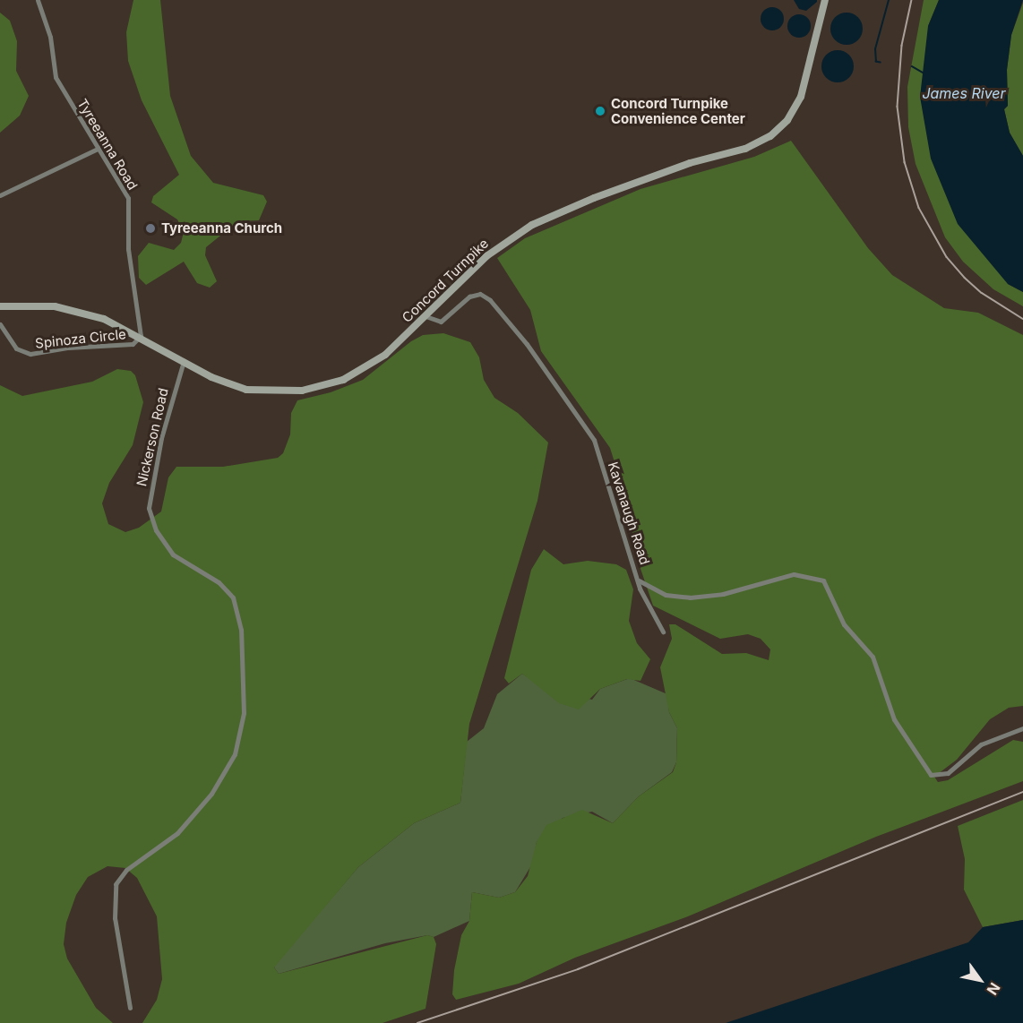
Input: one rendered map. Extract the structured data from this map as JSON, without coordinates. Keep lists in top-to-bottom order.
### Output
{
  "streets": {
    "street": [
      "Tyreeanna Road",
      "Concord Turnpike",
      "Spinoza Circle",
      "Nickerson Road",
      "Kavanaugh Road"
    ]
  },
  "crossings": [
    ["Tyreeanna Road", "Concord Turnpike"],
    ["Tyreeanna Road", "Spinoza Circle"],
    ["Concord Turnpike", "Spinoza Circle"],
    ["Concord Turnpike", "Nickerson Road"],
    ["Concord Turnpike", "Kavanaugh Road"]
  ],
  "water": ["James River"],
  "places": ["Concord Turnpike Convenience Center", "Tyreeanna Church"],
  "north": "bottom right"
}
